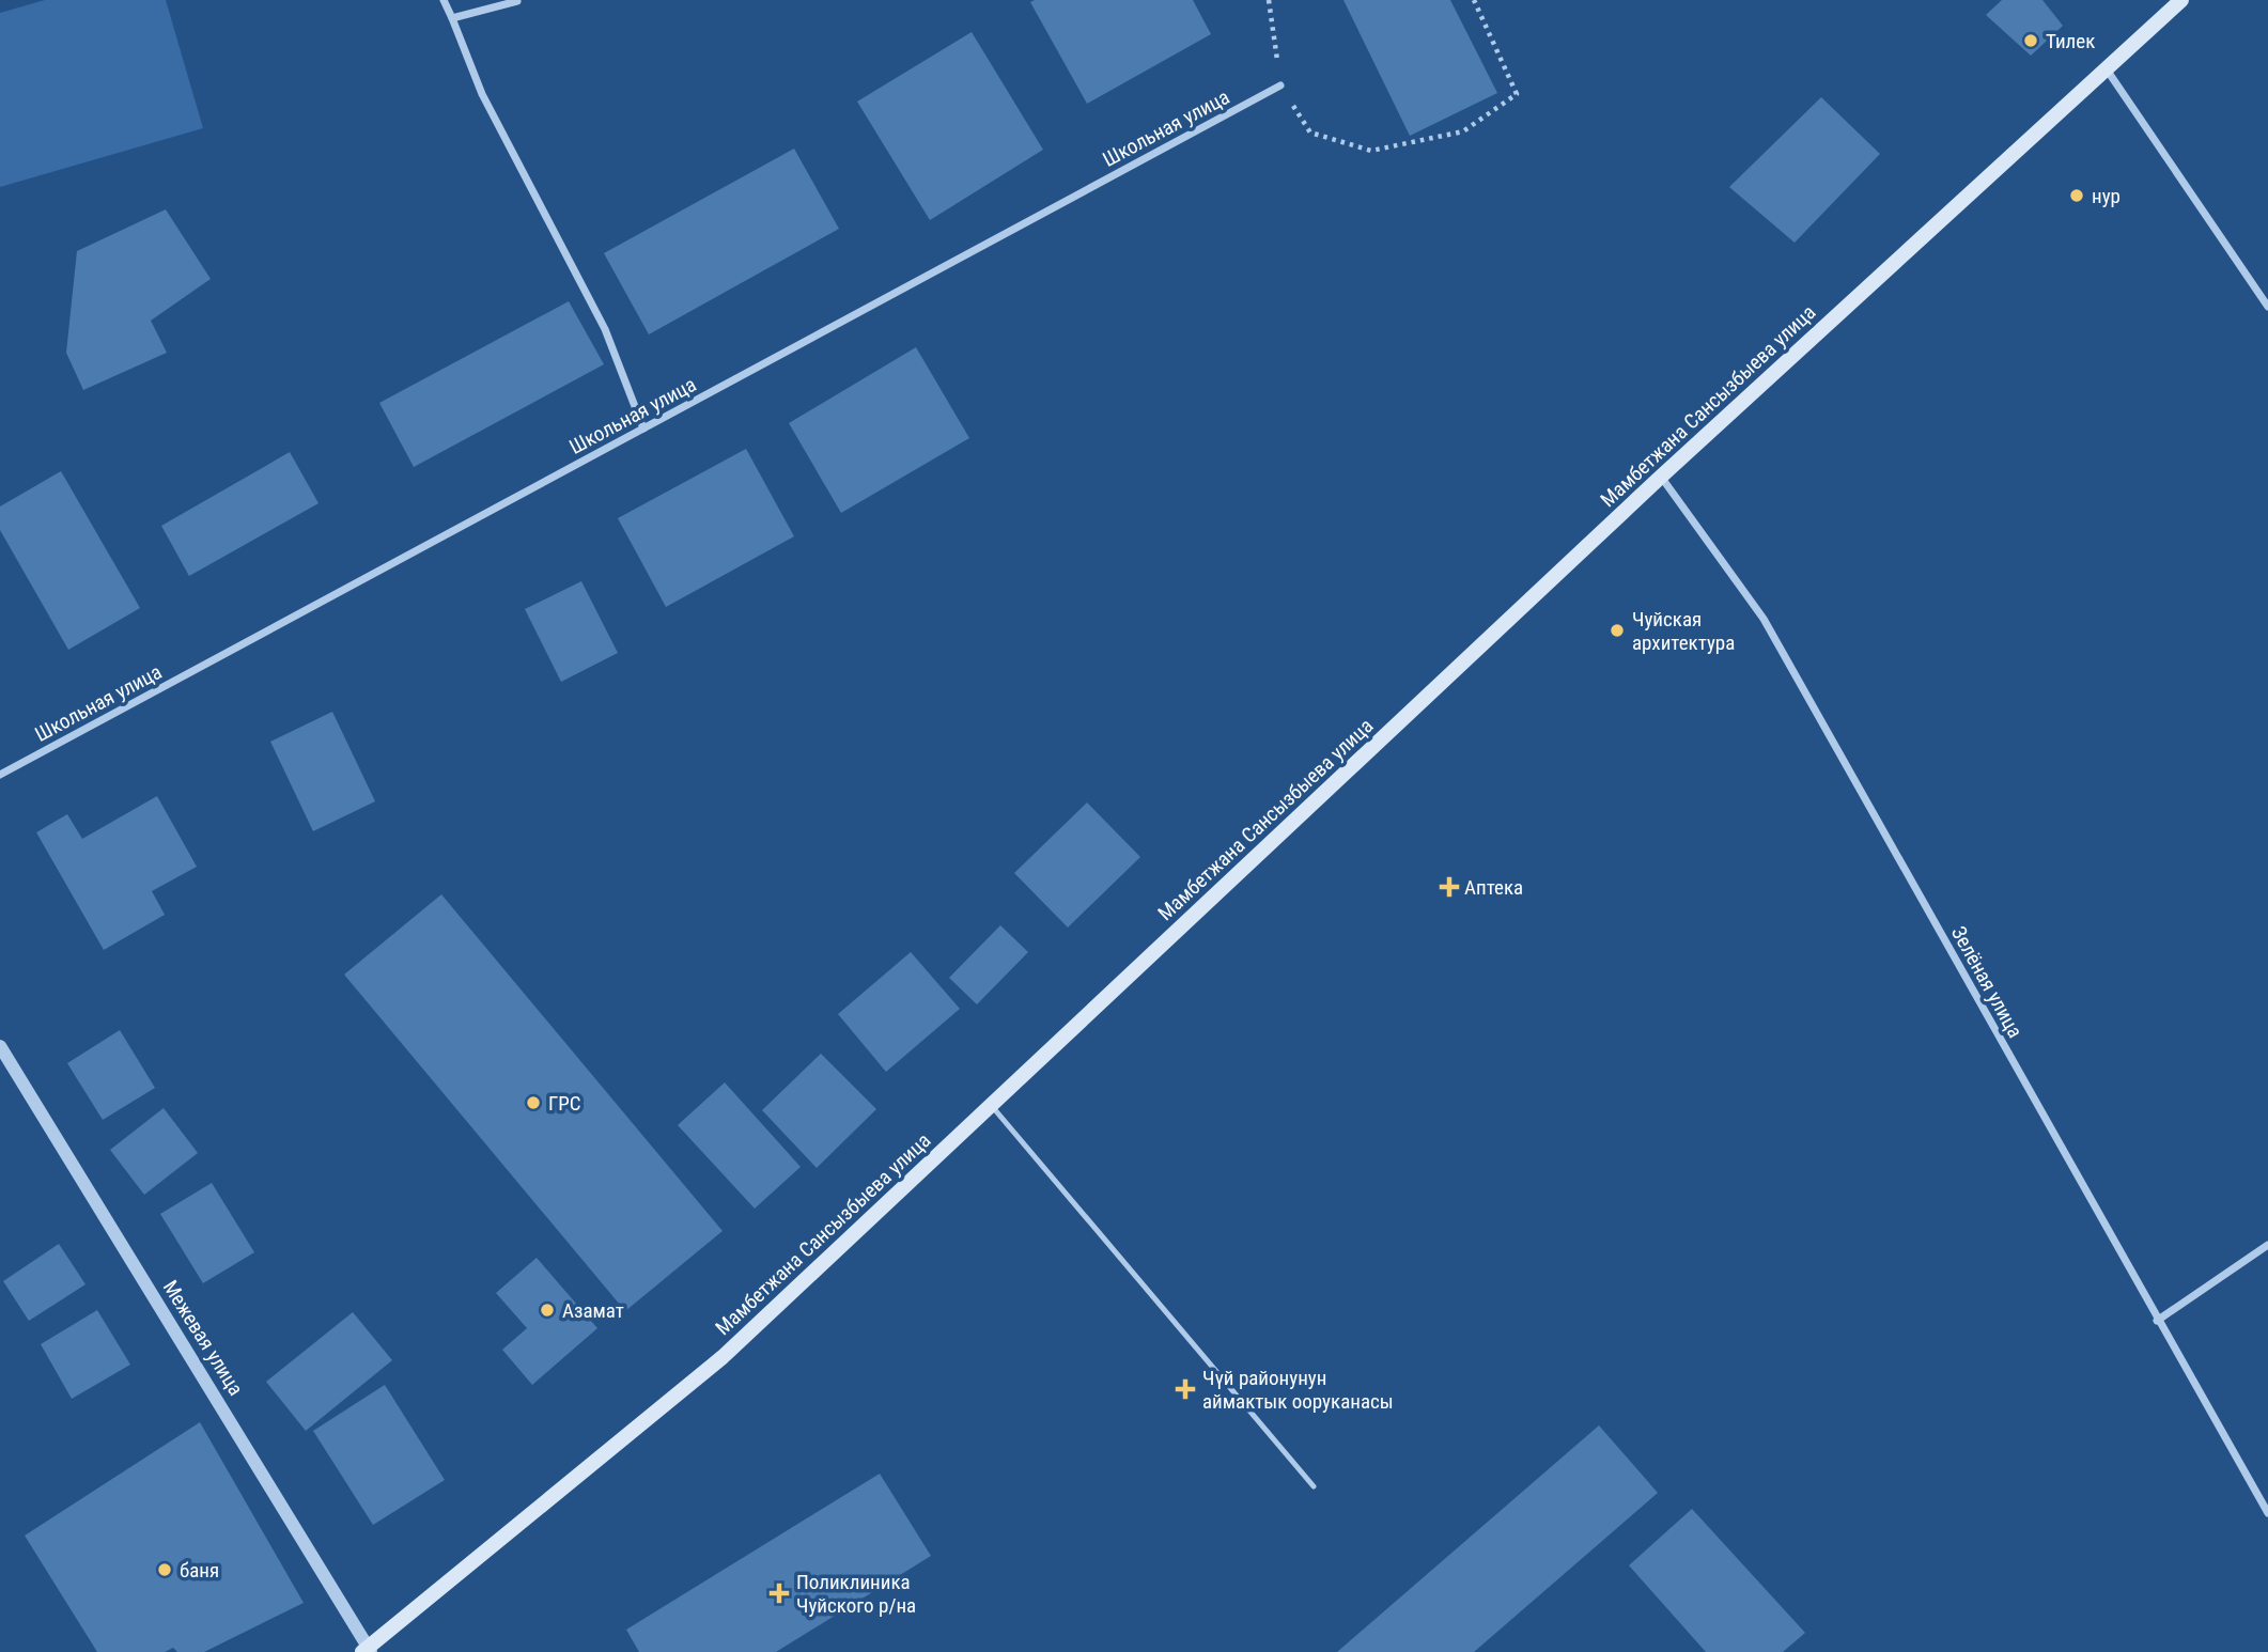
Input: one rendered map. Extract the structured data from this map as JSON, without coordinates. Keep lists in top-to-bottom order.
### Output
{
  "streets": {
    "main road": ["Мамбетжана Сансызбыева улица"],
    "street": ["Школьная улица", "Зелёная улица", "Межевая улица"]
  },
  "crossings": [
    ["Мамбетжана Сансызбыева улица", "Зелёная улица"],
    ["Мамбетжана Сансызбыева улица", "Межевая улица"]
  ],
  "places": {
    "other": [
      "Тилек",
      "нур",
      "Чуйская архитектура",
      "ГРС",
      "Азамат",
      "баня"
    ],
    "health": ["Аптека", "Чүй районунун аймактык ооруканасы", "Поликлиника Чуйского р/на"]
  }
}
